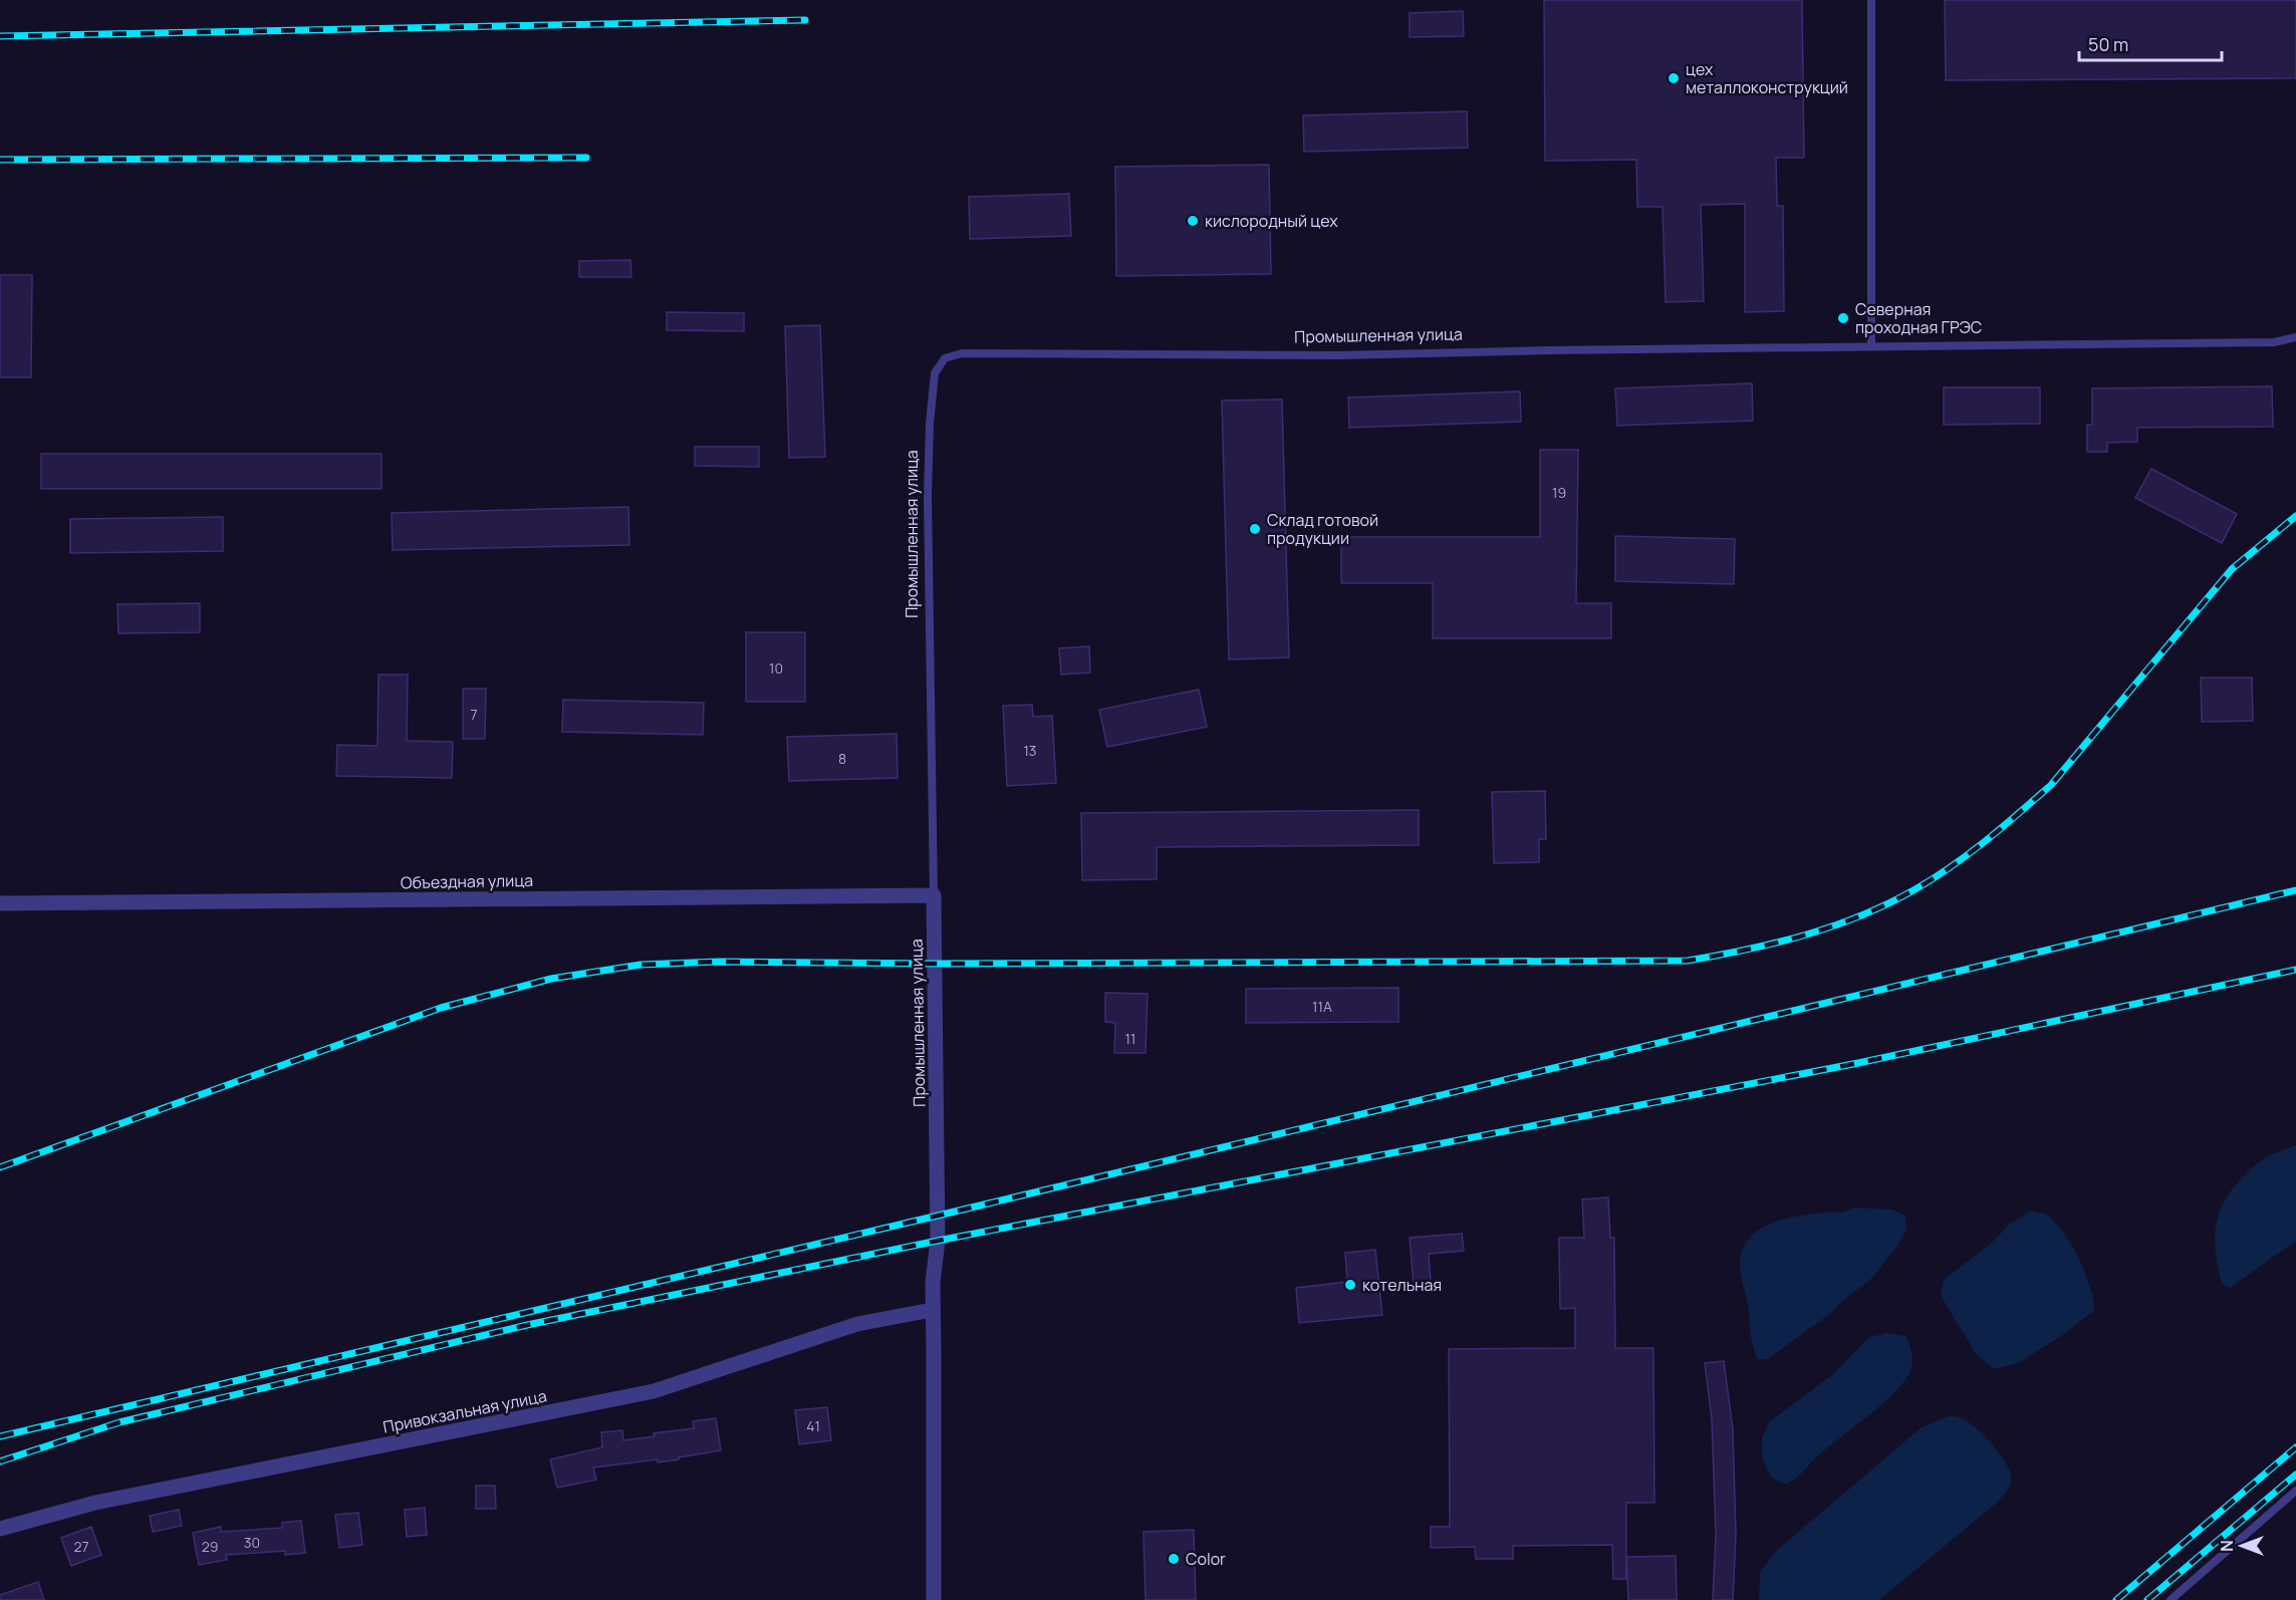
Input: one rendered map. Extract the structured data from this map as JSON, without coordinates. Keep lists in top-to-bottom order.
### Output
{
  "streets": {
    "street": ["Промышленная улица", "Объездная улица", "Привокзальная улица"]
  },
  "crossings": [
    ["Промышленная улица", "Объездная улица"],
    ["Промышленная улица", "Привокзальная улица"]
  ],
  "places": [
    "цех металлоконструкций",
    "кислородный цех",
    "Северная проходная ГРЭС",
    "Склад готовой продукции",
    "котельная",
    "Color"
  ],
  "house_numbers": [
    "19",
    "10",
    "7",
    "13",
    "8",
    "11А",
    "11",
    "41",
    "30",
    "27",
    "29"
  ],
  "scale_bar": "50 m",
  "north": "left"
}
